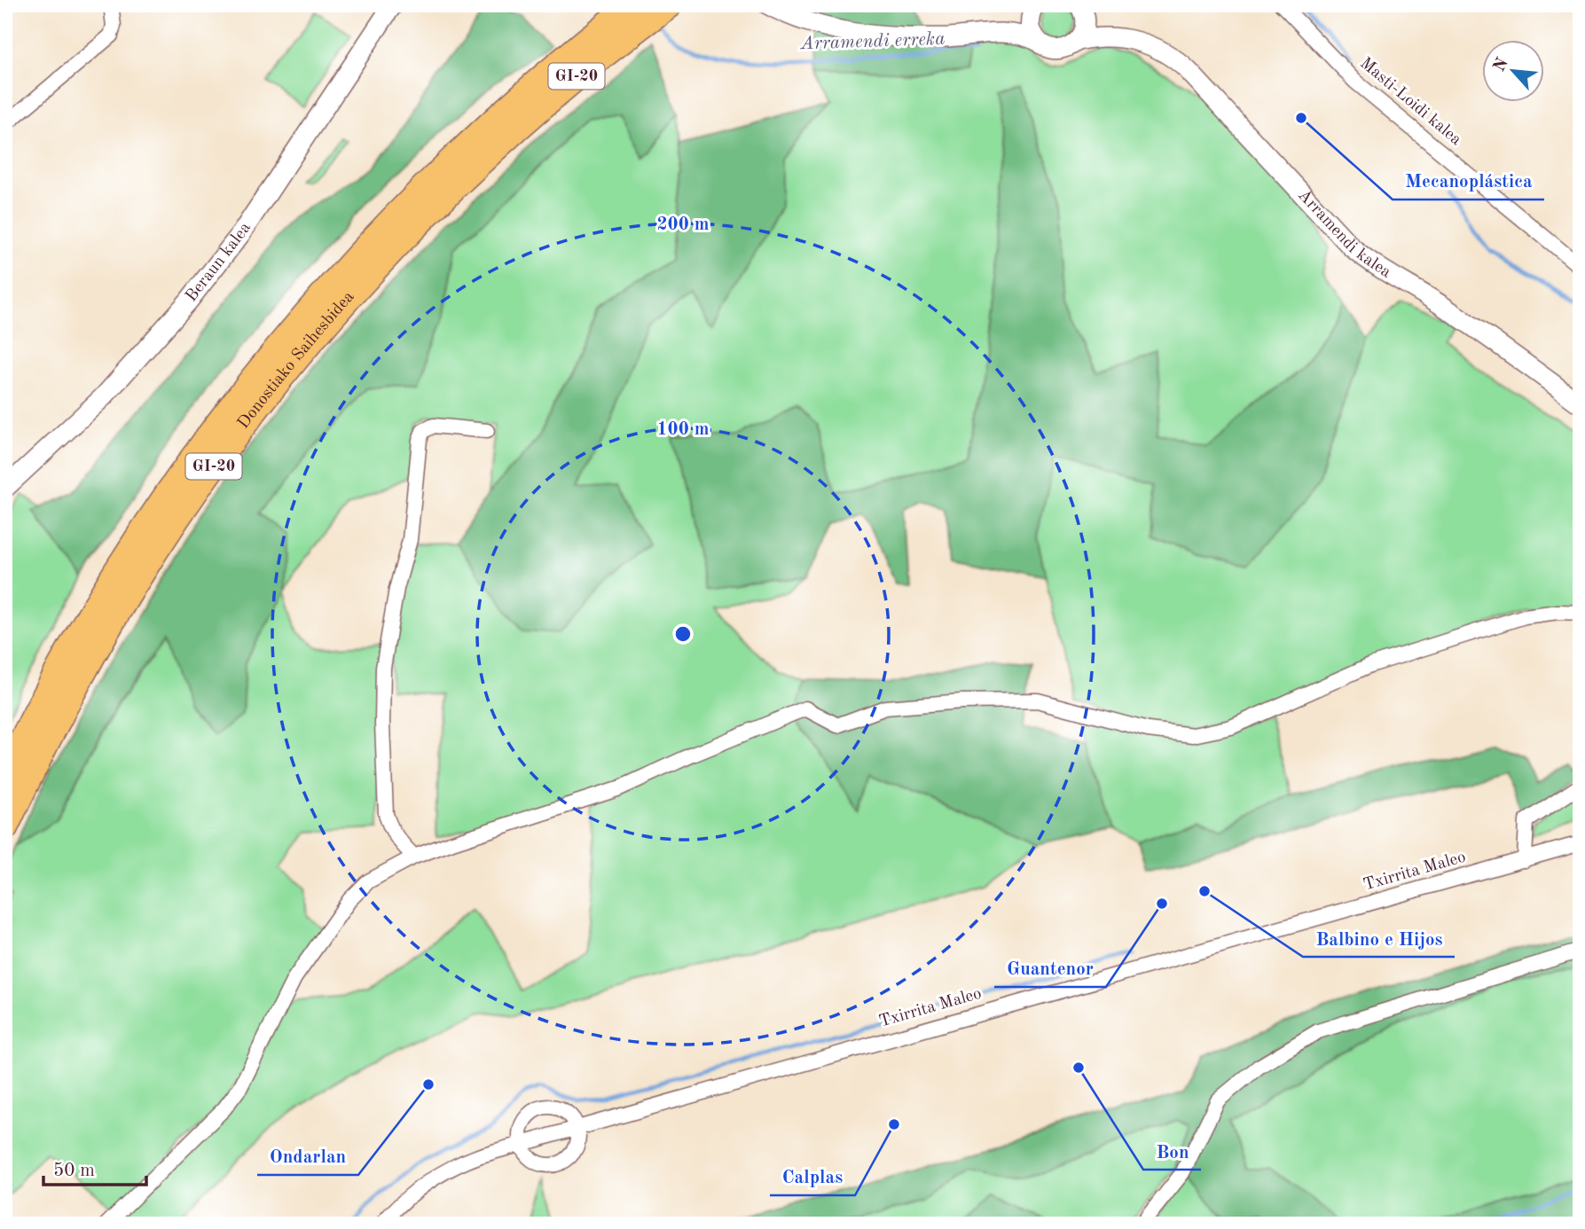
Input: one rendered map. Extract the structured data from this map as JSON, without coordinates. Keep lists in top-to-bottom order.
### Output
{
  "streets": {
    "highway": ["GI-20", "Donostiako Saihesbidea"],
    "street": [
      "Masti-Loidi kalea",
      "Arramendi kalea",
      "Beraun kalea",
      "Txirrita Maleo"
    ]
  },
  "water": ["Arramendi erreka"],
  "places": [
    "Mecanoplástica",
    "Balbino e Hijos",
    "Guantenor",
    "Bon",
    "Ondarlan",
    "Calplas"
  ],
  "scale_bar": "50 m",
  "north": "top left",
  "rings": ["200 m", "100 m"]
}
